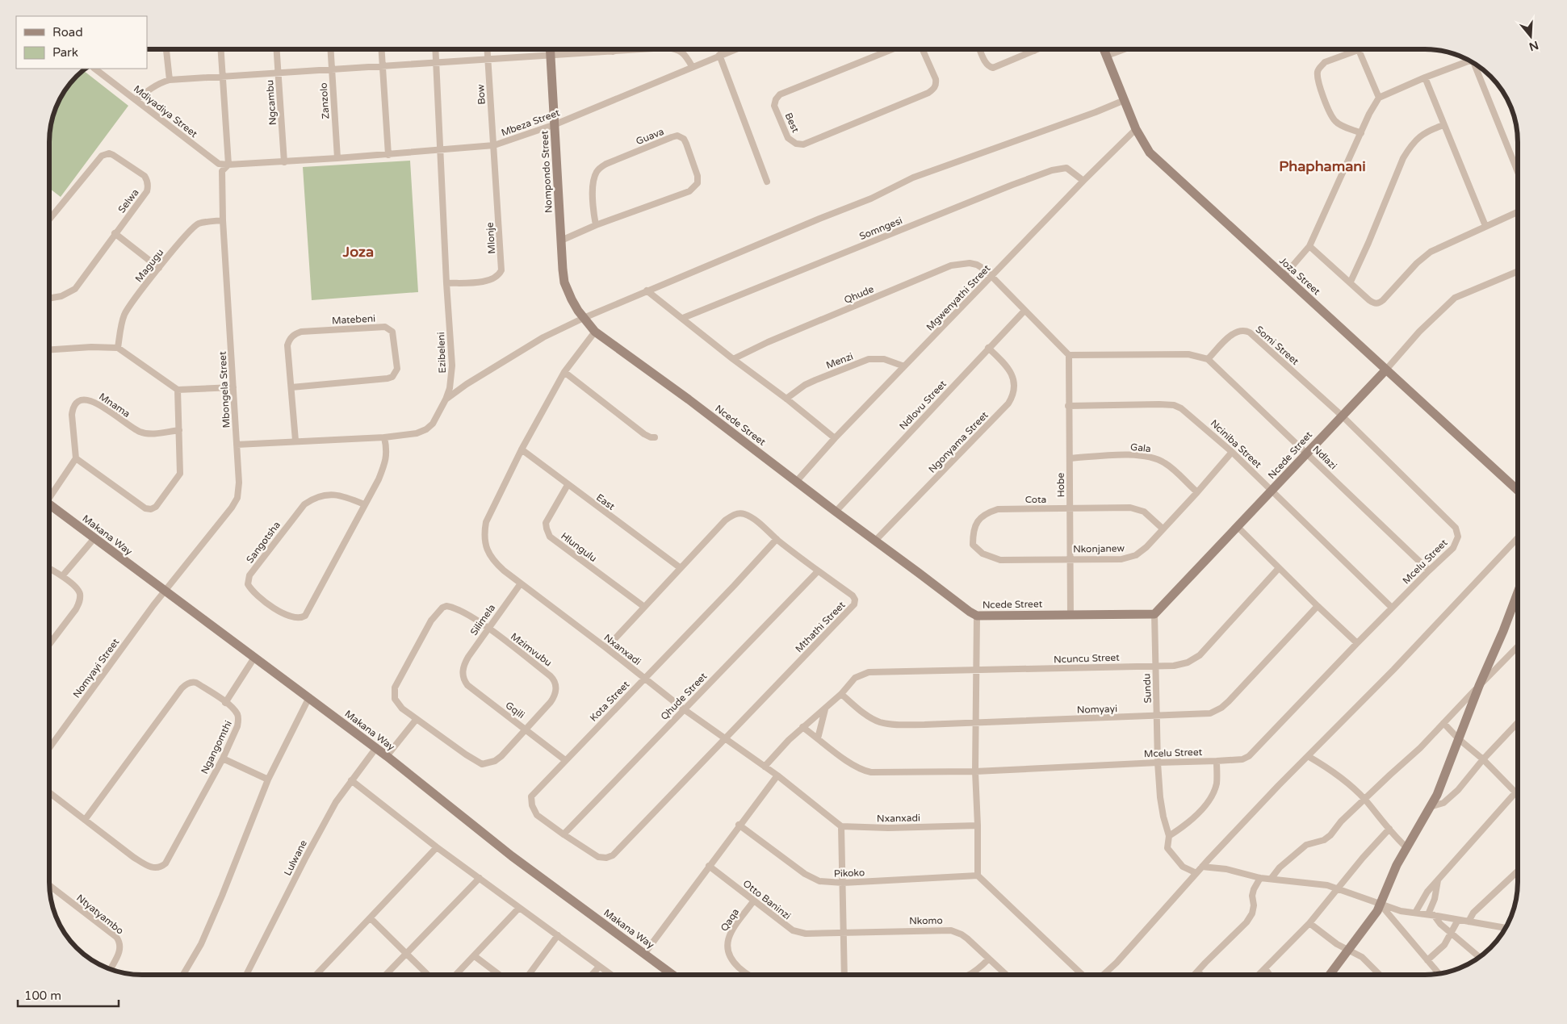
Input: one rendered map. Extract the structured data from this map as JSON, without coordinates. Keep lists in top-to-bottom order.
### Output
{
  "streets": {
    "street": [
      "Bow",
      "Zanzolo",
      "Ngcambu",
      "Mdiyadiya Street",
      "Mbeza Street",
      "Best",
      "Guava",
      "Nompondo Street",
      "Selwa",
      "Somngesi",
      "Mlonje",
      "Magugu",
      "Joza Street",
      "Qhude",
      "Mgwenyathi Street",
      "Matebeni",
      "Somi Street",
      "Ezibeleni",
      "Menzi",
      "Mbongela Street",
      "Mnama",
      "Ndlovu Street",
      "Ncede Street",
      "Ngonyama Street",
      "Nciniba Street",
      "Gala",
      "Ndlazi",
      "Hobe",
      "Cota",
      "East",
      "Makana Way",
      "Sangotsha",
      "Hlungulu",
      "Nkonjanew",
      "Mcelu Street",
      "Silimela",
      "Mthathi Street",
      "Mzimvubu",
      "Nxanxadi",
      "Ncuncu Street",
      "Nomyayi Street",
      "Sundu",
      "Qhude Street",
      "Kota Street",
      "Nomyayi",
      "Gqili",
      "Ngangomthi",
      "Lulwane",
      "Pikoko",
      "Otto Baninzi",
      "Ntyatyambo",
      "Qaqa",
      "Nkomo"
    ]
  },
  "crossings": [
    ["Bow", "Mbeza Street"],
    ["Bow", "Mlonje"],
    ["Zanzolo", "Mbeza Street"],
    ["Ngcambu", "Mbeza Street"],
    ["Mdiyadiya Street", "Mbeza Street"],
    ["Mdiyadiya Street", "Mbongela Street"],
    ["Mbeza Street", "Nompondo Street"],
    ["Mbeza Street", "Mlonje"],
    ["Mbeza Street", "Ezibeleni"],
    ["Mbeza Street", "Mbongela Street"],
    ["Guava", "Nompondo Street"],
    ["Nompondo Street", "Ncede Street"],
    ["Somngesi", "Mgwenyathi Street"],
    ["Mlonje", "Ezibeleni"],
    ["Magugu", "Mbongela Street"],
    ["Joza Street", "Mgwenyathi Street"],
    ["Joza Street", "Ncede Street"],
    ["Qhude", "Mgwenyathi Street"],
    ["Mgwenyathi Street", "Menzi"],
    ["Mgwenyathi Street", "Ncede Street"],
    ["Matebeni", "Ezibeleni"],
    ["Somi Street", "Ncede Street"],
    ["Somi Street", "Ndlazi"],
    ["Somi Street", "Mcelu Street"],
    ["Ezibeleni", "Mbongela Street"],
    ["Ezibeleni", "Sangotsha"],
    ["Mbongela Street", "Makana Way"],
    ["Mbongela Street", "Nomyayi Street"],
    ["Ndlovu Street", "Ncede Street"],
    ["Ndlovu Street", "Ngonyama Street"],
    ["Ncede Street", "Ngonyama Street"],
    ["Ncede Street", "Nciniba Street"],
    ["Ncede Street", "Ndlazi"],
    ["Ncede Street", "Hobe"],
    ["Ncede Street", "Nxanxadi"],
    ["Ncede Street", "Sundu"],
    ["Nciniba Street", "Hobe"],
    ["Nciniba Street", "Nkonjanew"],
    ["Nciniba Street", "Mcelu Street"],
    ["Gala", "Hobe"],
    ["Gala", "Nkonjanew"],
    ["Ndlazi", "Mcelu Street"],
    ["Hobe", "Cota"],
    ["Hobe", "Nkonjanew"],
    ["Cota", "Nkonjanew"],
    ["East", "Hlungulu"],
    ["East", "Mthathi Street"],
    ["East", "Nxanxadi"],
    ["Makana Way", "Nomyayi Street"],
    ["Makana Way", "Lulwane"],
    ["Hlungulu", "Mthathi Street"],
    ["Mcelu Street", "Sundu"],
    ["Silimela", "Mzimvubu"],
    ["Silimela", "Nxanxadi"],
    ["Silimela", "Gqili"],
    ["Mthathi Street", "Nxanxadi"],
    ["Mthathi Street", "Qhude Street"],
    ["Mthathi Street", "Kota Street"],
    ["Mzimvubu", "Gqili"],
    ["Nxanxadi", "Qhude Street"],
    ["Nxanxadi", "Kota Street"],
    ["Ncuncu Street", "Sundu"],
    ["Ncuncu Street", "Nomyayi"],
    ["Sundu", "Nomyayi"],
    ["Qhude Street", "Kota Street"],
    ["Kota Street", "Gqili"],
    ["Otto Baninzi", "Qaqa"],
    ["Otto Baninzi", "Nkomo"]
  ],
  "districts": ["Phaphamani", "Joza"],
  "legend": ["Road", "Park"],
  "scale_bar": "100 m",
  "north": "bottom"
}
